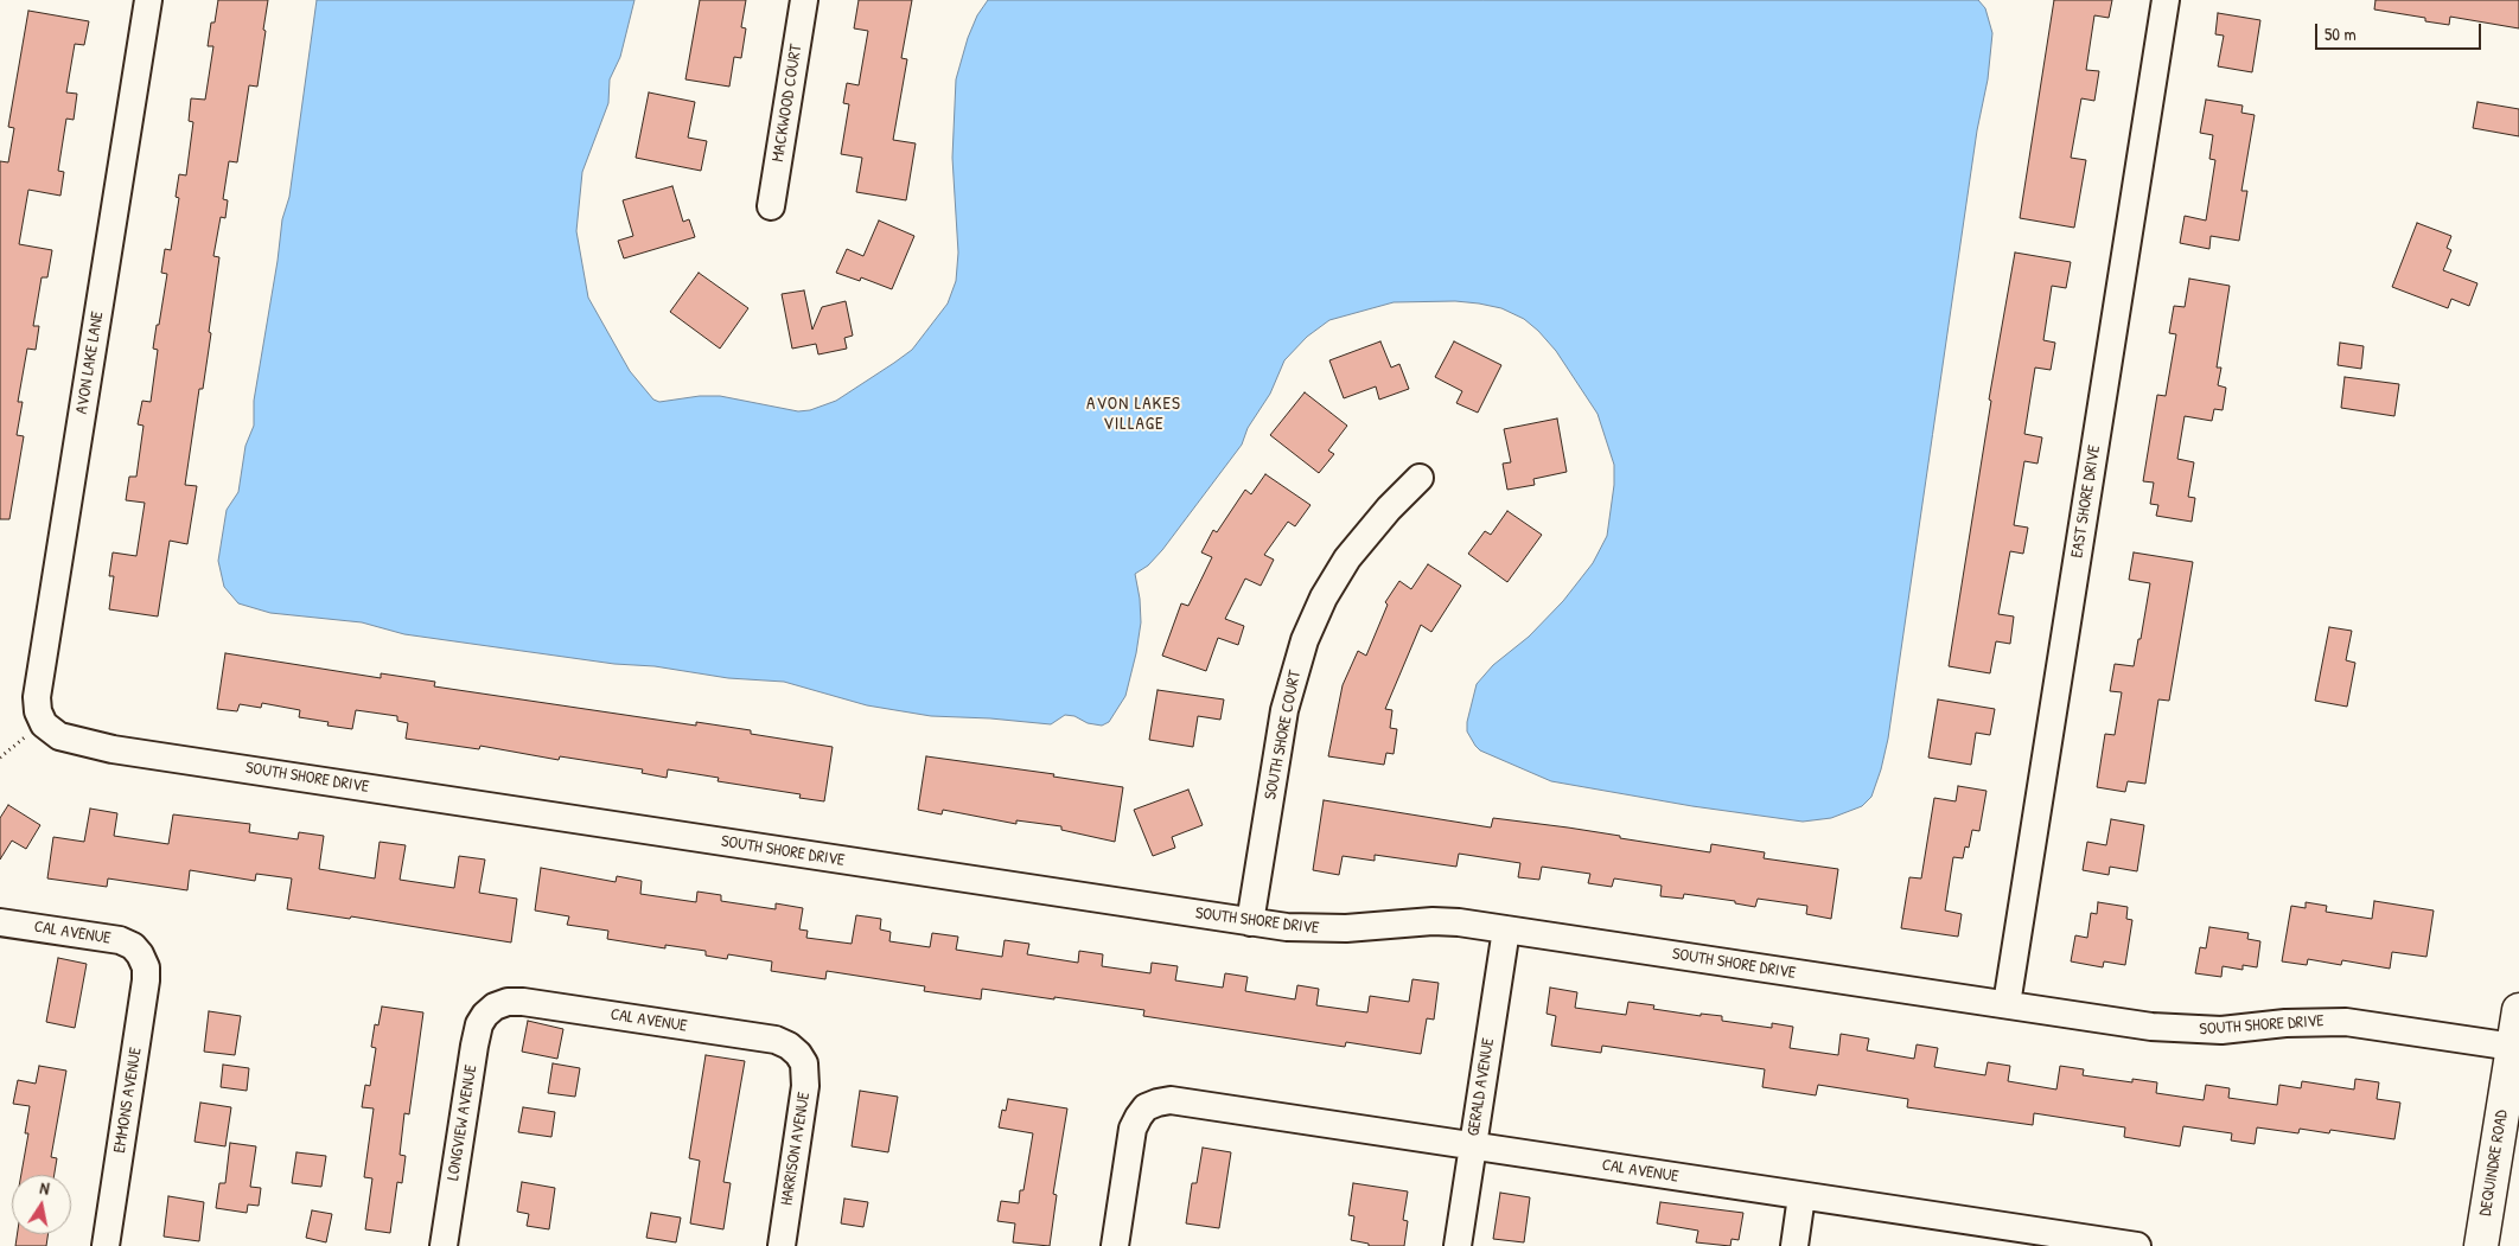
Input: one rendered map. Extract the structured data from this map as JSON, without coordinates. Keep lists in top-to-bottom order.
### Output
{
  "streets": {
    "main road": ["DEQUINDRE ROAD"],
    "street": [
      "MACKWOOD COURT",
      "AVON LAKE LANE",
      "EAST SHORE DRIVE",
      "SOUTH SHORE COURT",
      "SOUTH SHORE DRIVE",
      "CAL AVENUE",
      "GERALD AVENUE",
      "EMMONS AVENUE",
      "LONGVIEW AVENUE",
      "HARRISON AVENUE"
    ]
  },
  "crossings": [
    ["AVON LAKE LANE", "SOUTH SHORE DRIVE"],
    ["EAST SHORE DRIVE", "SOUTH SHORE DRIVE"],
    ["SOUTH SHORE COURT", "SOUTH SHORE DRIVE"],
    ["SOUTH SHORE DRIVE", "GERALD AVENUE"],
    ["SOUTH SHORE DRIVE", "DEQUINDRE ROAD"],
    ["CAL AVENUE", "GERALD AVENUE"],
    ["CAL AVENUE", "EMMONS AVENUE"],
    ["CAL AVENUE", "LONGVIEW AVENUE"],
    ["CAL AVENUE", "HARRISON AVENUE"]
  ],
  "districts": ["AVON LAKES VILLAGE"],
  "scale_bar": "50 m",
  "north": "top"
}
